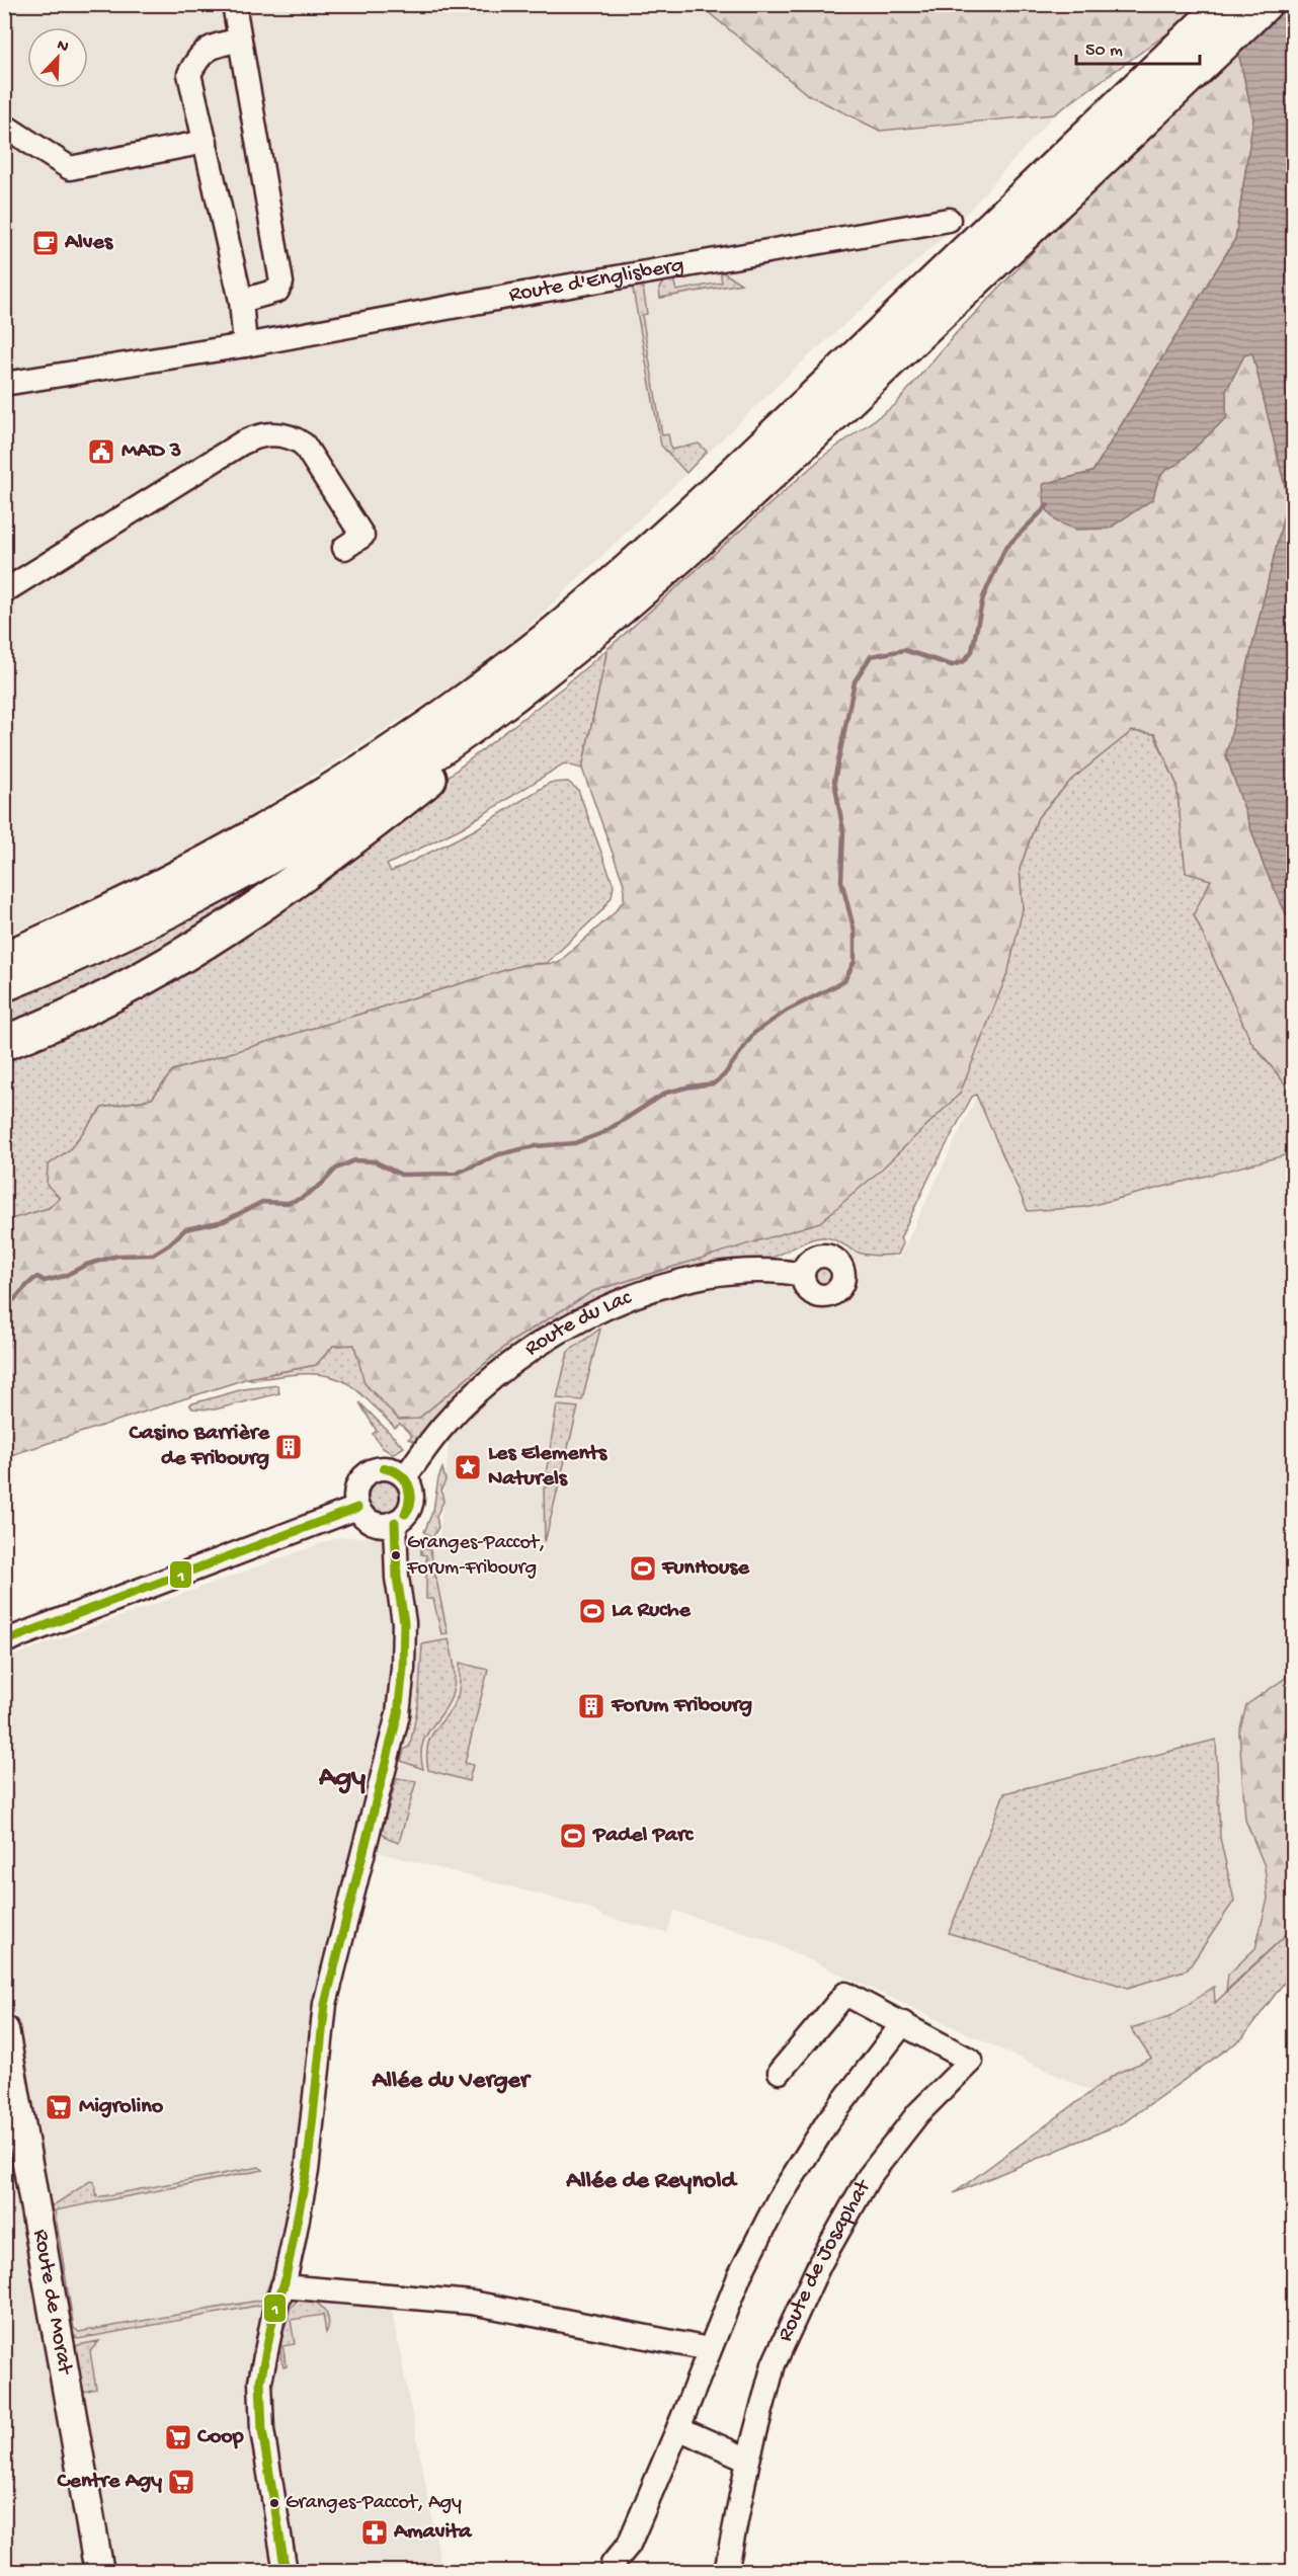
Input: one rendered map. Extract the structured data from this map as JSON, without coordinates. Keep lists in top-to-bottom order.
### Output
{
  "streets": {
    "main road": ["Route de Morat"],
    "street": ["Route d'Englisberg", "Route du Lac", "Route de Josaphat"]
  },
  "districts": ["Agy", "Allée du Verger", "Allée de Reynold"],
  "places": {
    "cafe": ["Alves"],
    "public building": ["MAD 3"],
    "building": ["Casino Barrière de Fribourg", "Forum Fribourg"],
    "place": ["Les Elements Naturels"],
    "other": ["Granges-Paccot, Forum-Fribourg", "Granges-Paccot, Agy"],
    "sports": ["FunHouse", "La Ruche", "Padel Parc"],
    "supermarket": ["Migrolino", "Coop", "Centre Agy"],
    "pharmacy": ["Amavita"]
  },
  "lines": ["transit line 1"],
  "scale_bar": "50 m",
  "north": "top right"
}
